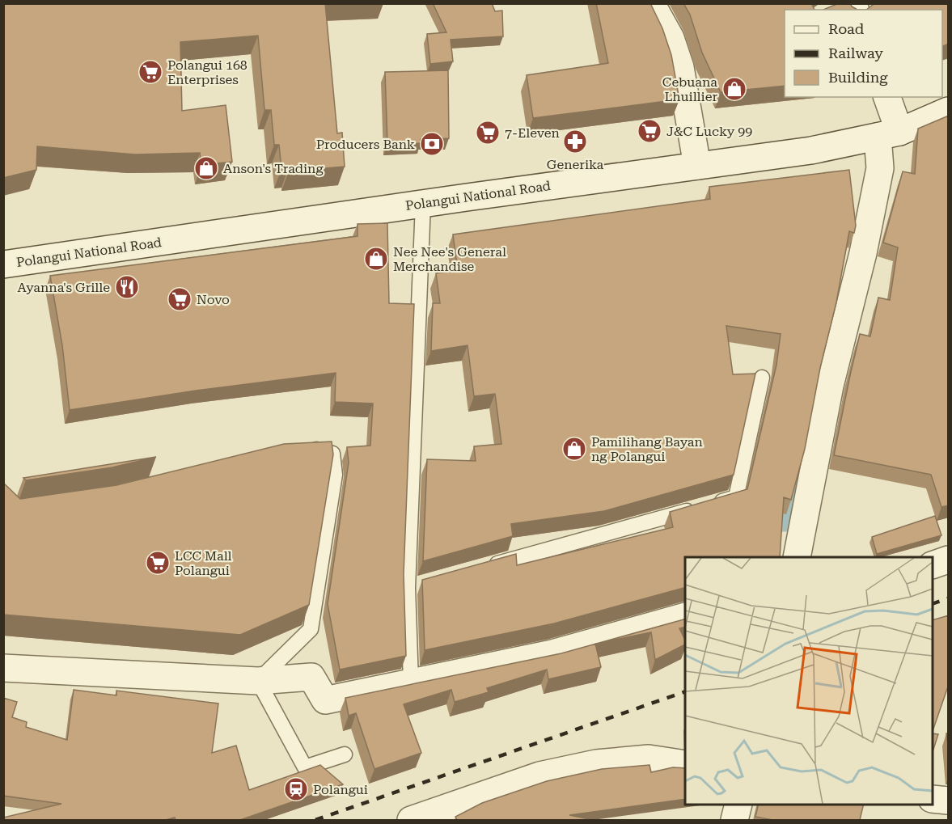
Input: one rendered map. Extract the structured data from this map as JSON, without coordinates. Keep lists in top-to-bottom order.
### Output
{
  "streets": {
    "street": ["Polangui National Road"]
  },
  "places": {
    "supermarket": [
      "Polangui 168 Enterprises",
      "J&C Lucky 99",
      "7-Eleven",
      "Novo",
      "LCC Mall Polangui"
    ],
    "shop": [
      "Cebuana Lhuillier",
      "Anson's Trading",
      "Nee Nee's General Merchandise",
      "Pamilihang Bayan ng Polangui"
    ],
    "pharmacy": ["Generika"],
    "bank": ["Producers Bank"],
    "restaurant": ["Ayanna's Grille"],
    "station": ["Polangui"]
  },
  "legend": ["Road", "Railway", "Building"]
}
